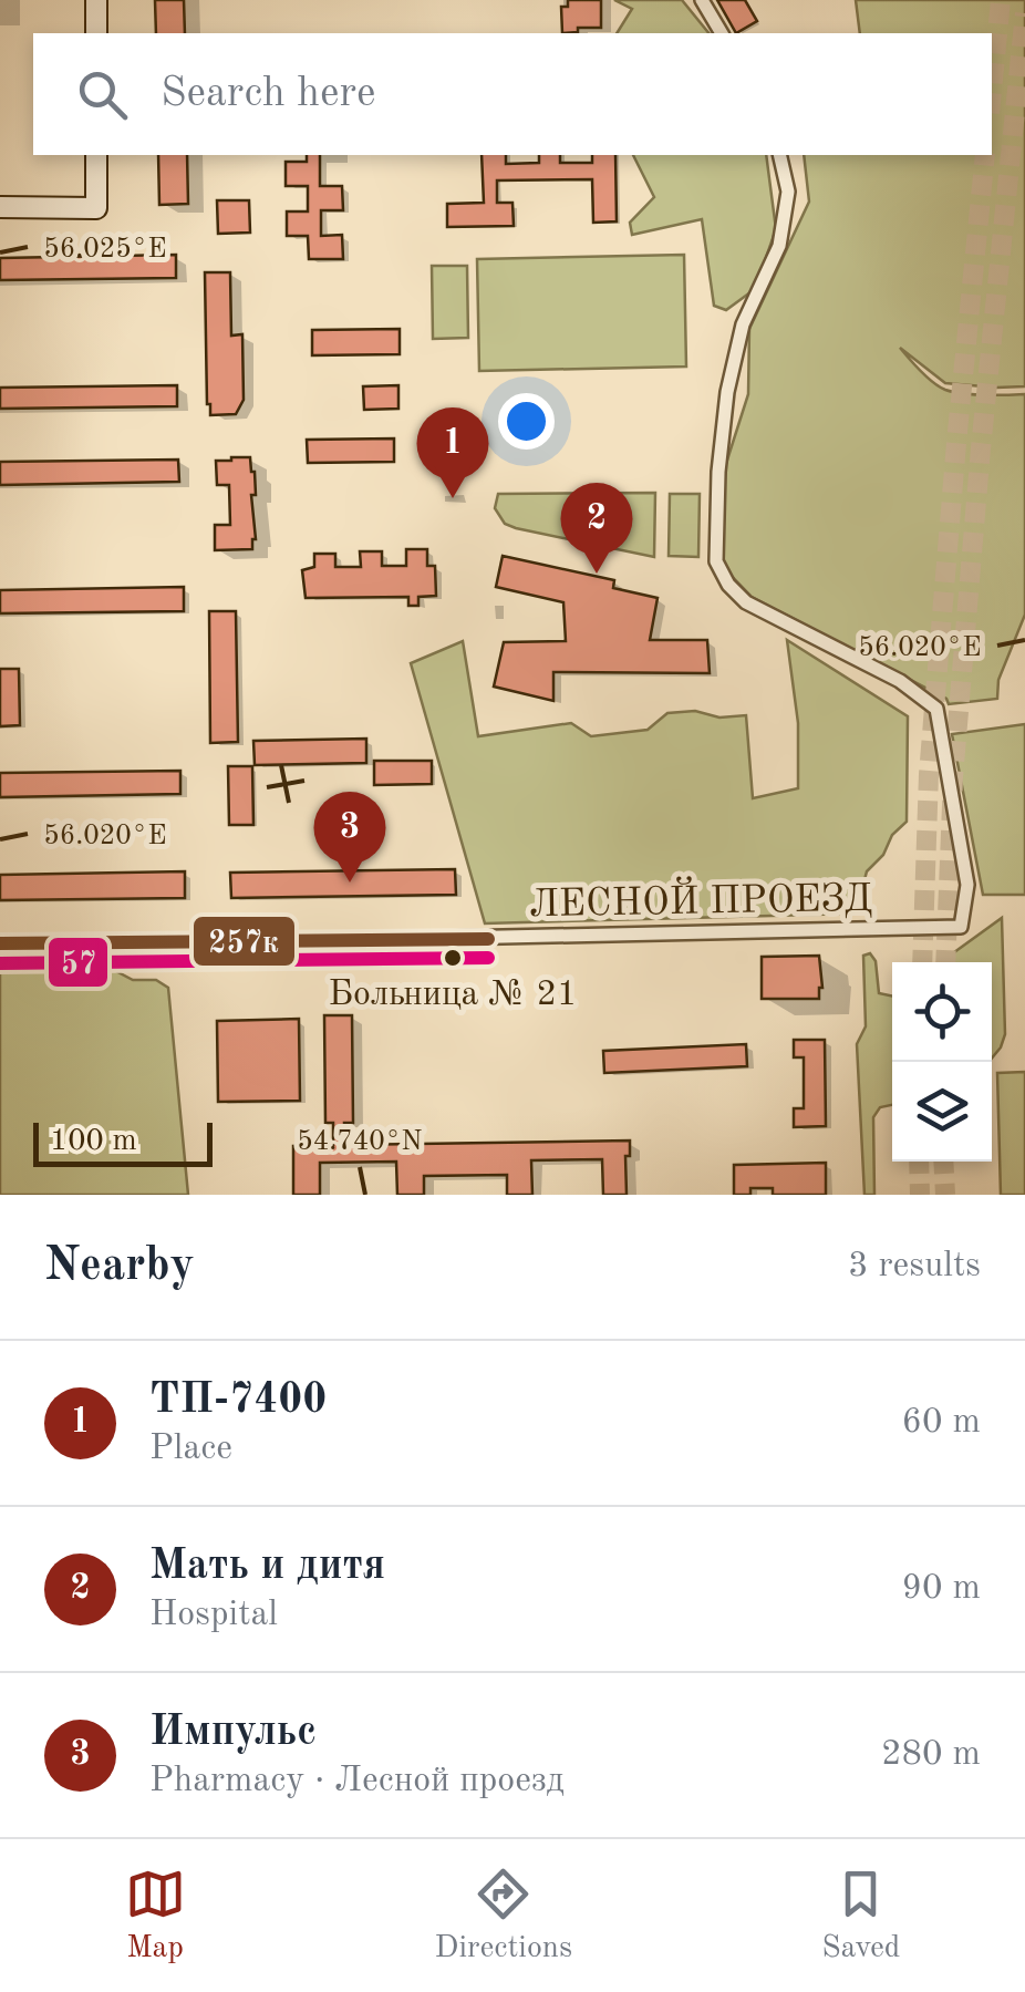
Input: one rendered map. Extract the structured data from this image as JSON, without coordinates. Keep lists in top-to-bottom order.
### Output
{
  "streets": {
    "street": ["ЛЕСНОЙ ПРОЕЗД"]
  },
  "places": ["Больница № 21"],
  "lines": ["transit line 257к", "transit line 57"],
  "scale_bar": "100 m",
  "page": {
    "search": "Search here",
    "pins": ["1", "2", "3"],
    "scale": "100 m",
    "heading": ["Nearby", "3 results"],
    "list": [
      {
        "mark": "1",
        "name": "ТП-7400",
        "note": "Place",
        "value": "60 m"
      },
      {
        "mark": "2",
        "name": "Мать и дитя",
        "note": "Hospital",
        "value": "90 m"
      },
      {
        "mark": "3",
        "name": "Импульс",
        "note": "Pharmacy · Лесной проезд",
        "value": "280 m"
      }
    ],
    "nav": ["Map", "Directions", "Saved"]
  },
  "coordinates": ["56.025°E", "56.020°E", "54.740°N"]
}
